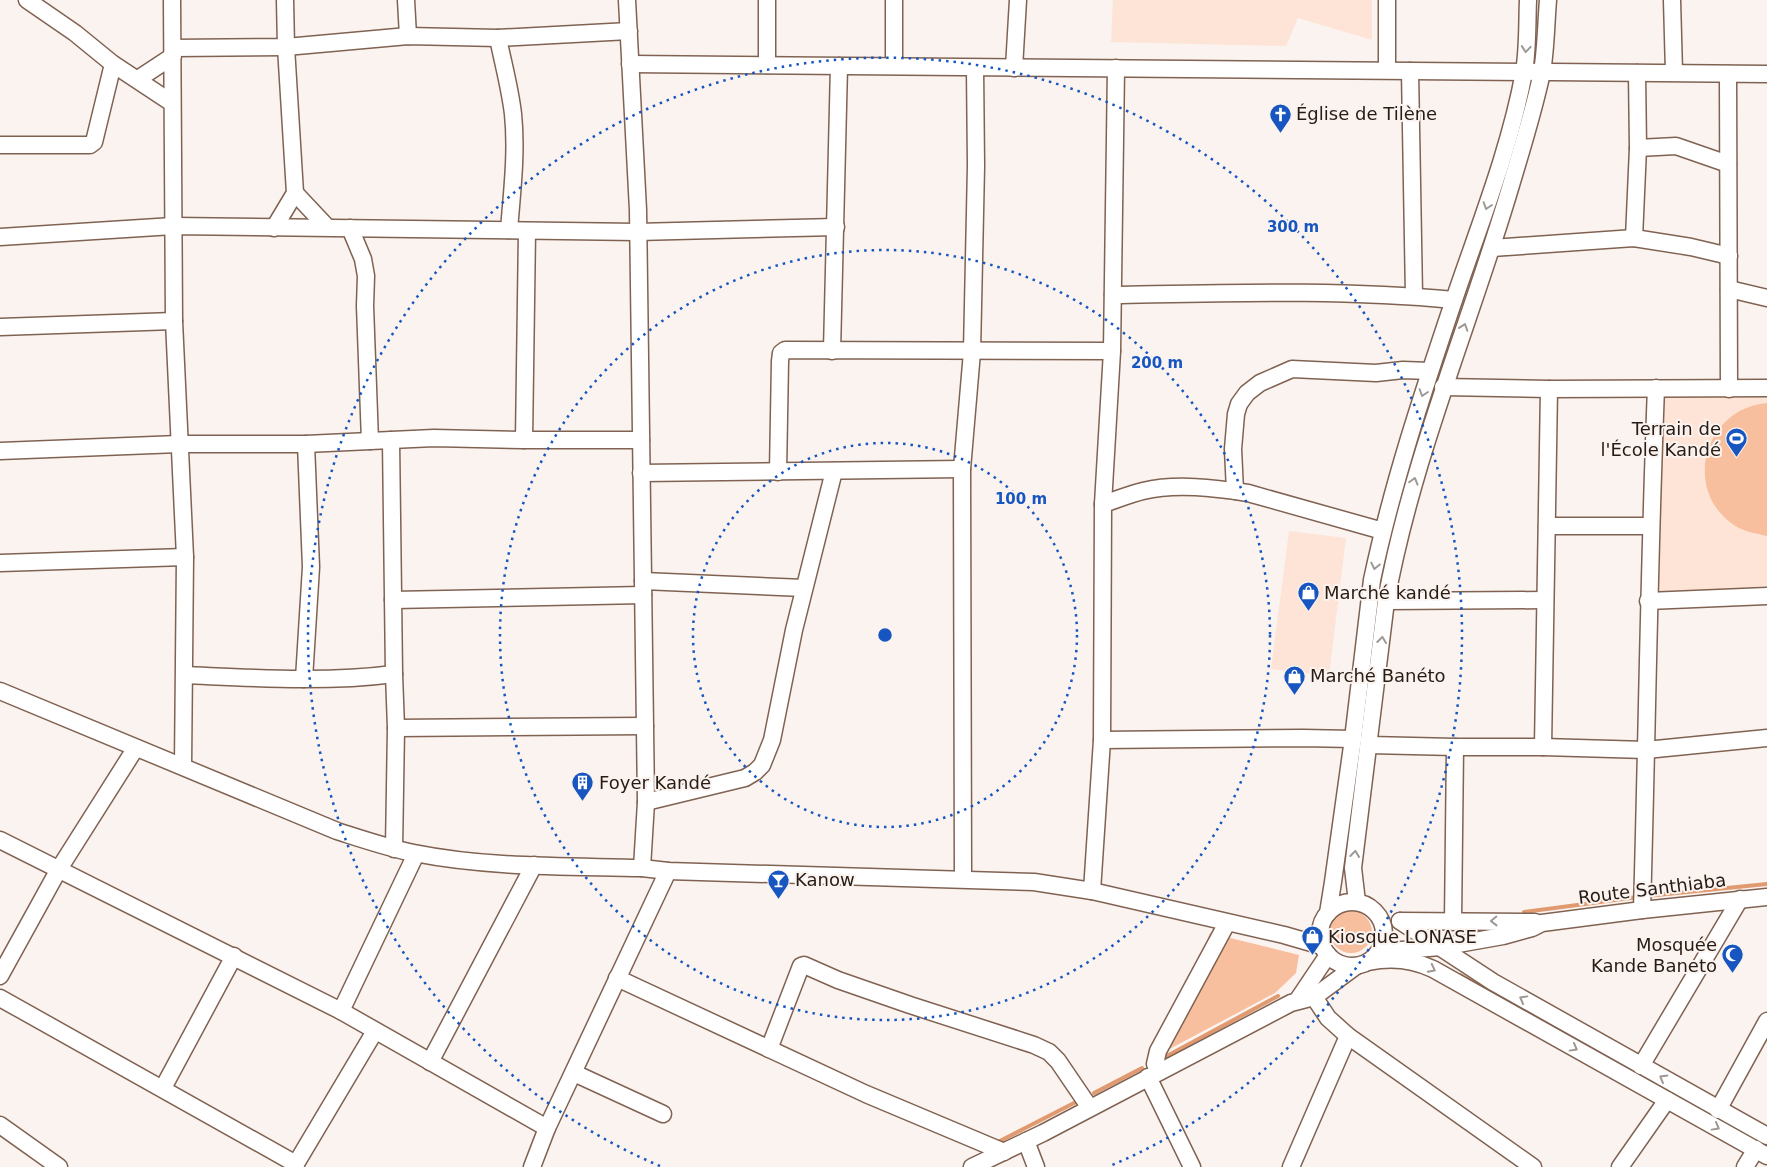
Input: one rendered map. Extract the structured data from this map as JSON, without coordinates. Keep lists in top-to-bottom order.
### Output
{
  "streets": {
    "street": ["Route Santhiaba"]
  },
  "places": {
    "church": ["Église de Tilène"],
    "sports": ["Terrain de l'École Kandé"],
    "shop": ["Marché kandé", "Marché Banéto", "Kiosque LONASE"],
    "building": ["Foyer Kandé"],
    "bar": ["Kanow"],
    "mosque": ["Mosquée Kande Baneto"]
  },
  "rings": ["300 m", "200 m", "100 m"]
}
